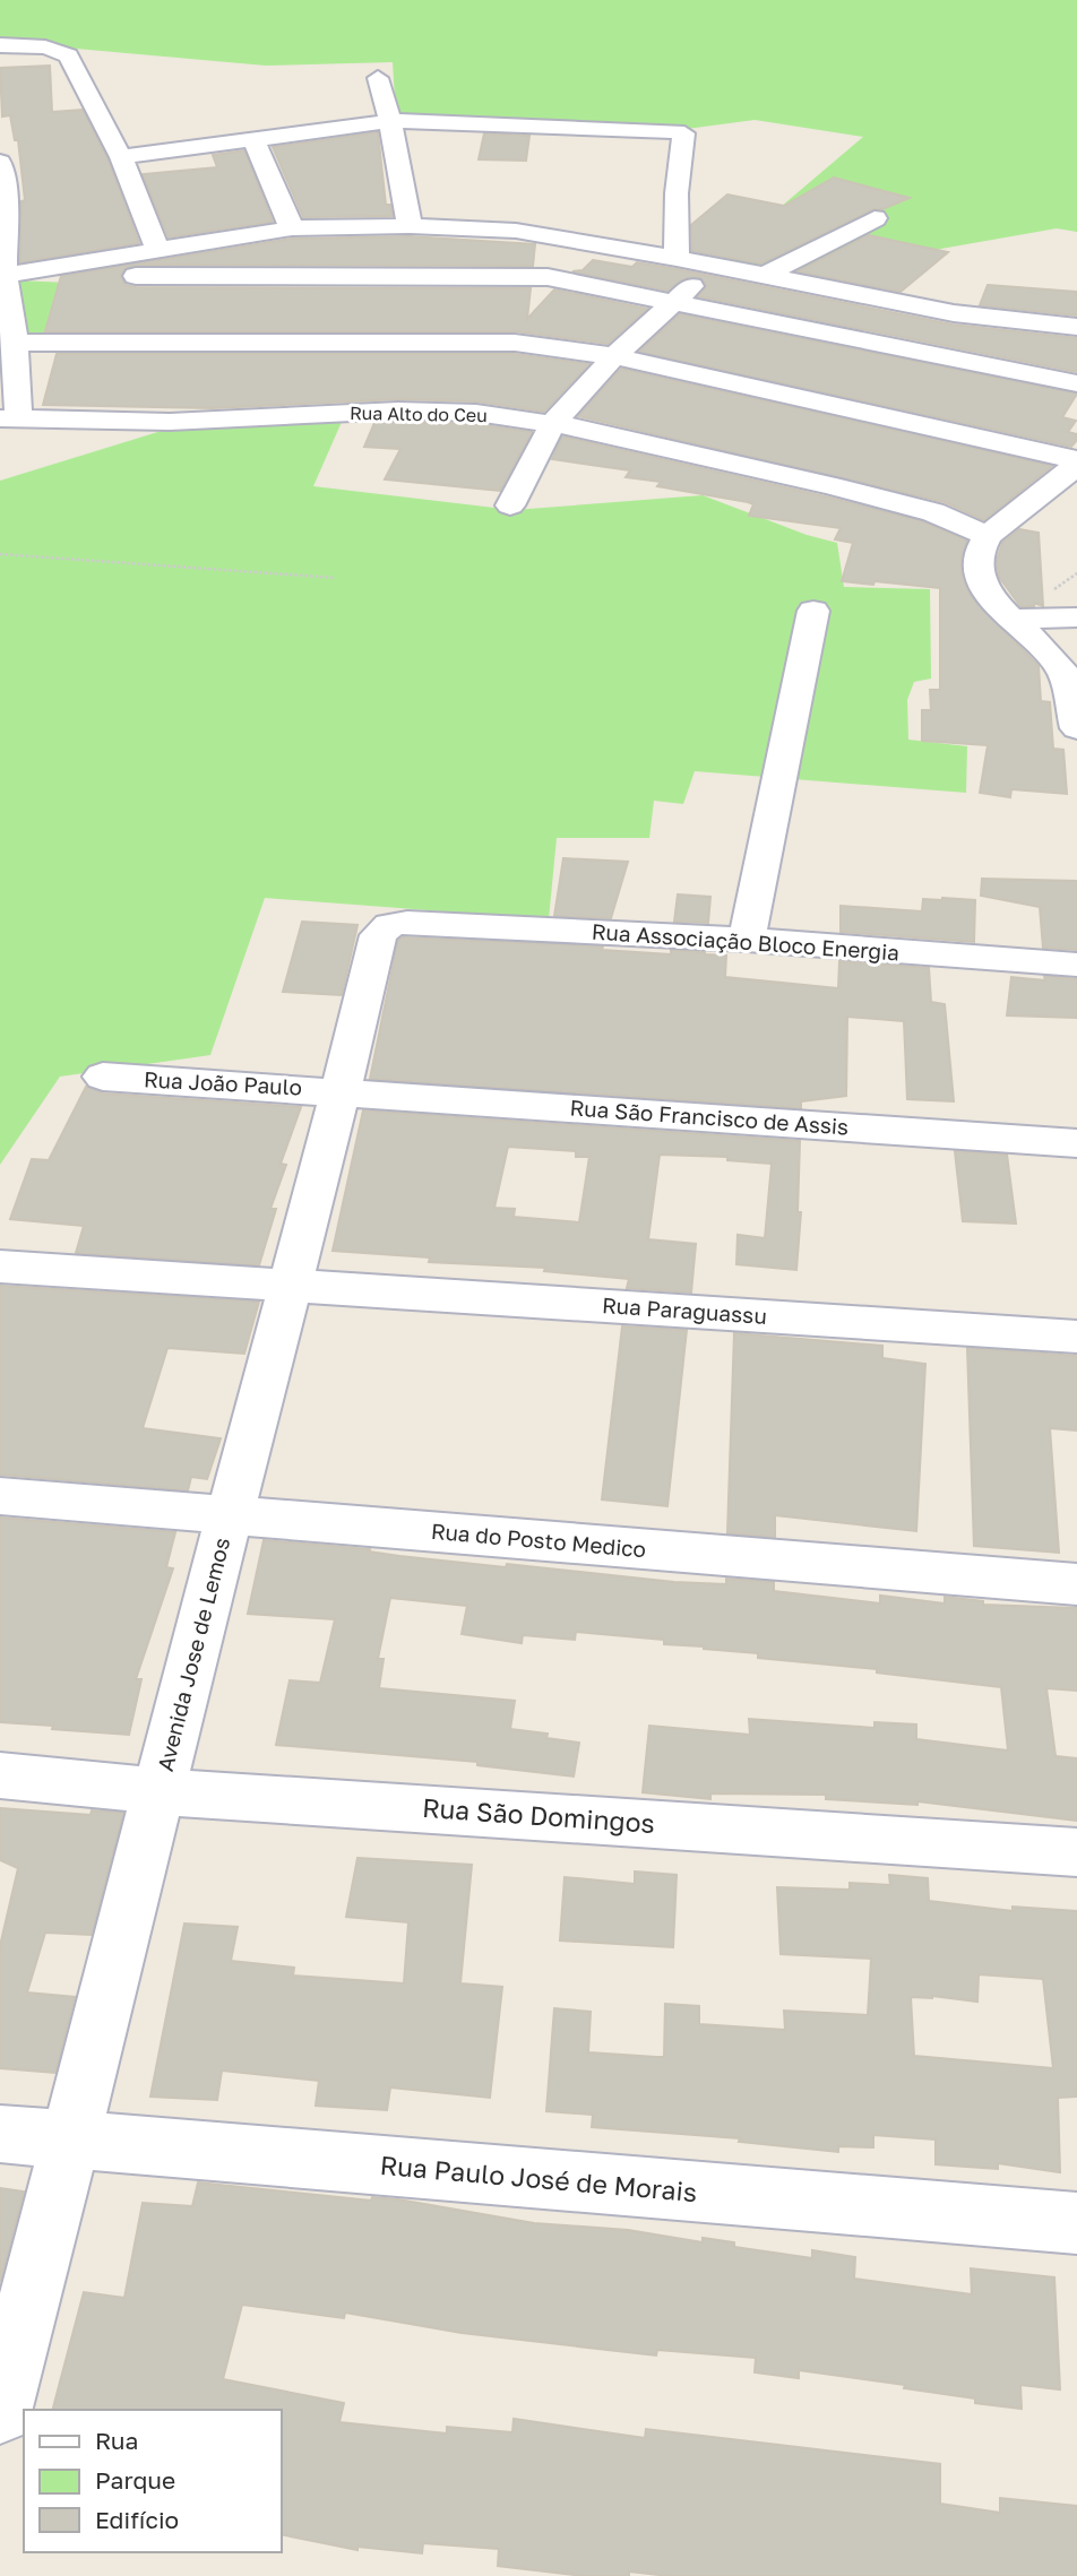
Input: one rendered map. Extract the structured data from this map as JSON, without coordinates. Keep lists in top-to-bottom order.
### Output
{
  "streets": {
    "street": [
      "Rua Alto do Ceu",
      "Rua Associação Bloco Energia",
      "Rua João Paulo",
      "Rua São Francisco de Assis",
      "Rua Paraguassu",
      "Rua do Posto Medico",
      "Avenida Jose de Lemos",
      "Rua São Domingos",
      "Rua Paulo José de Morais"
    ]
  },
  "crossings": [
    ["Rua Associação Bloco Energia", "Avenida Jose de Lemos"],
    ["Rua João Paulo", "Rua São Francisco de Assis"],
    ["Rua João Paulo", "Avenida Jose de Lemos"],
    ["Rua São Francisco de Assis", "Avenida Jose de Lemos"],
    ["Rua Paraguassu", "Avenida Jose de Lemos"],
    ["Rua do Posto Medico", "Avenida Jose de Lemos"],
    ["Avenida Jose de Lemos", "Rua São Domingos"],
    ["Avenida Jose de Lemos", "Rua Paulo José de Morais"]
  ],
  "legend": ["Rua", "Parque", "Edifício"]
}
